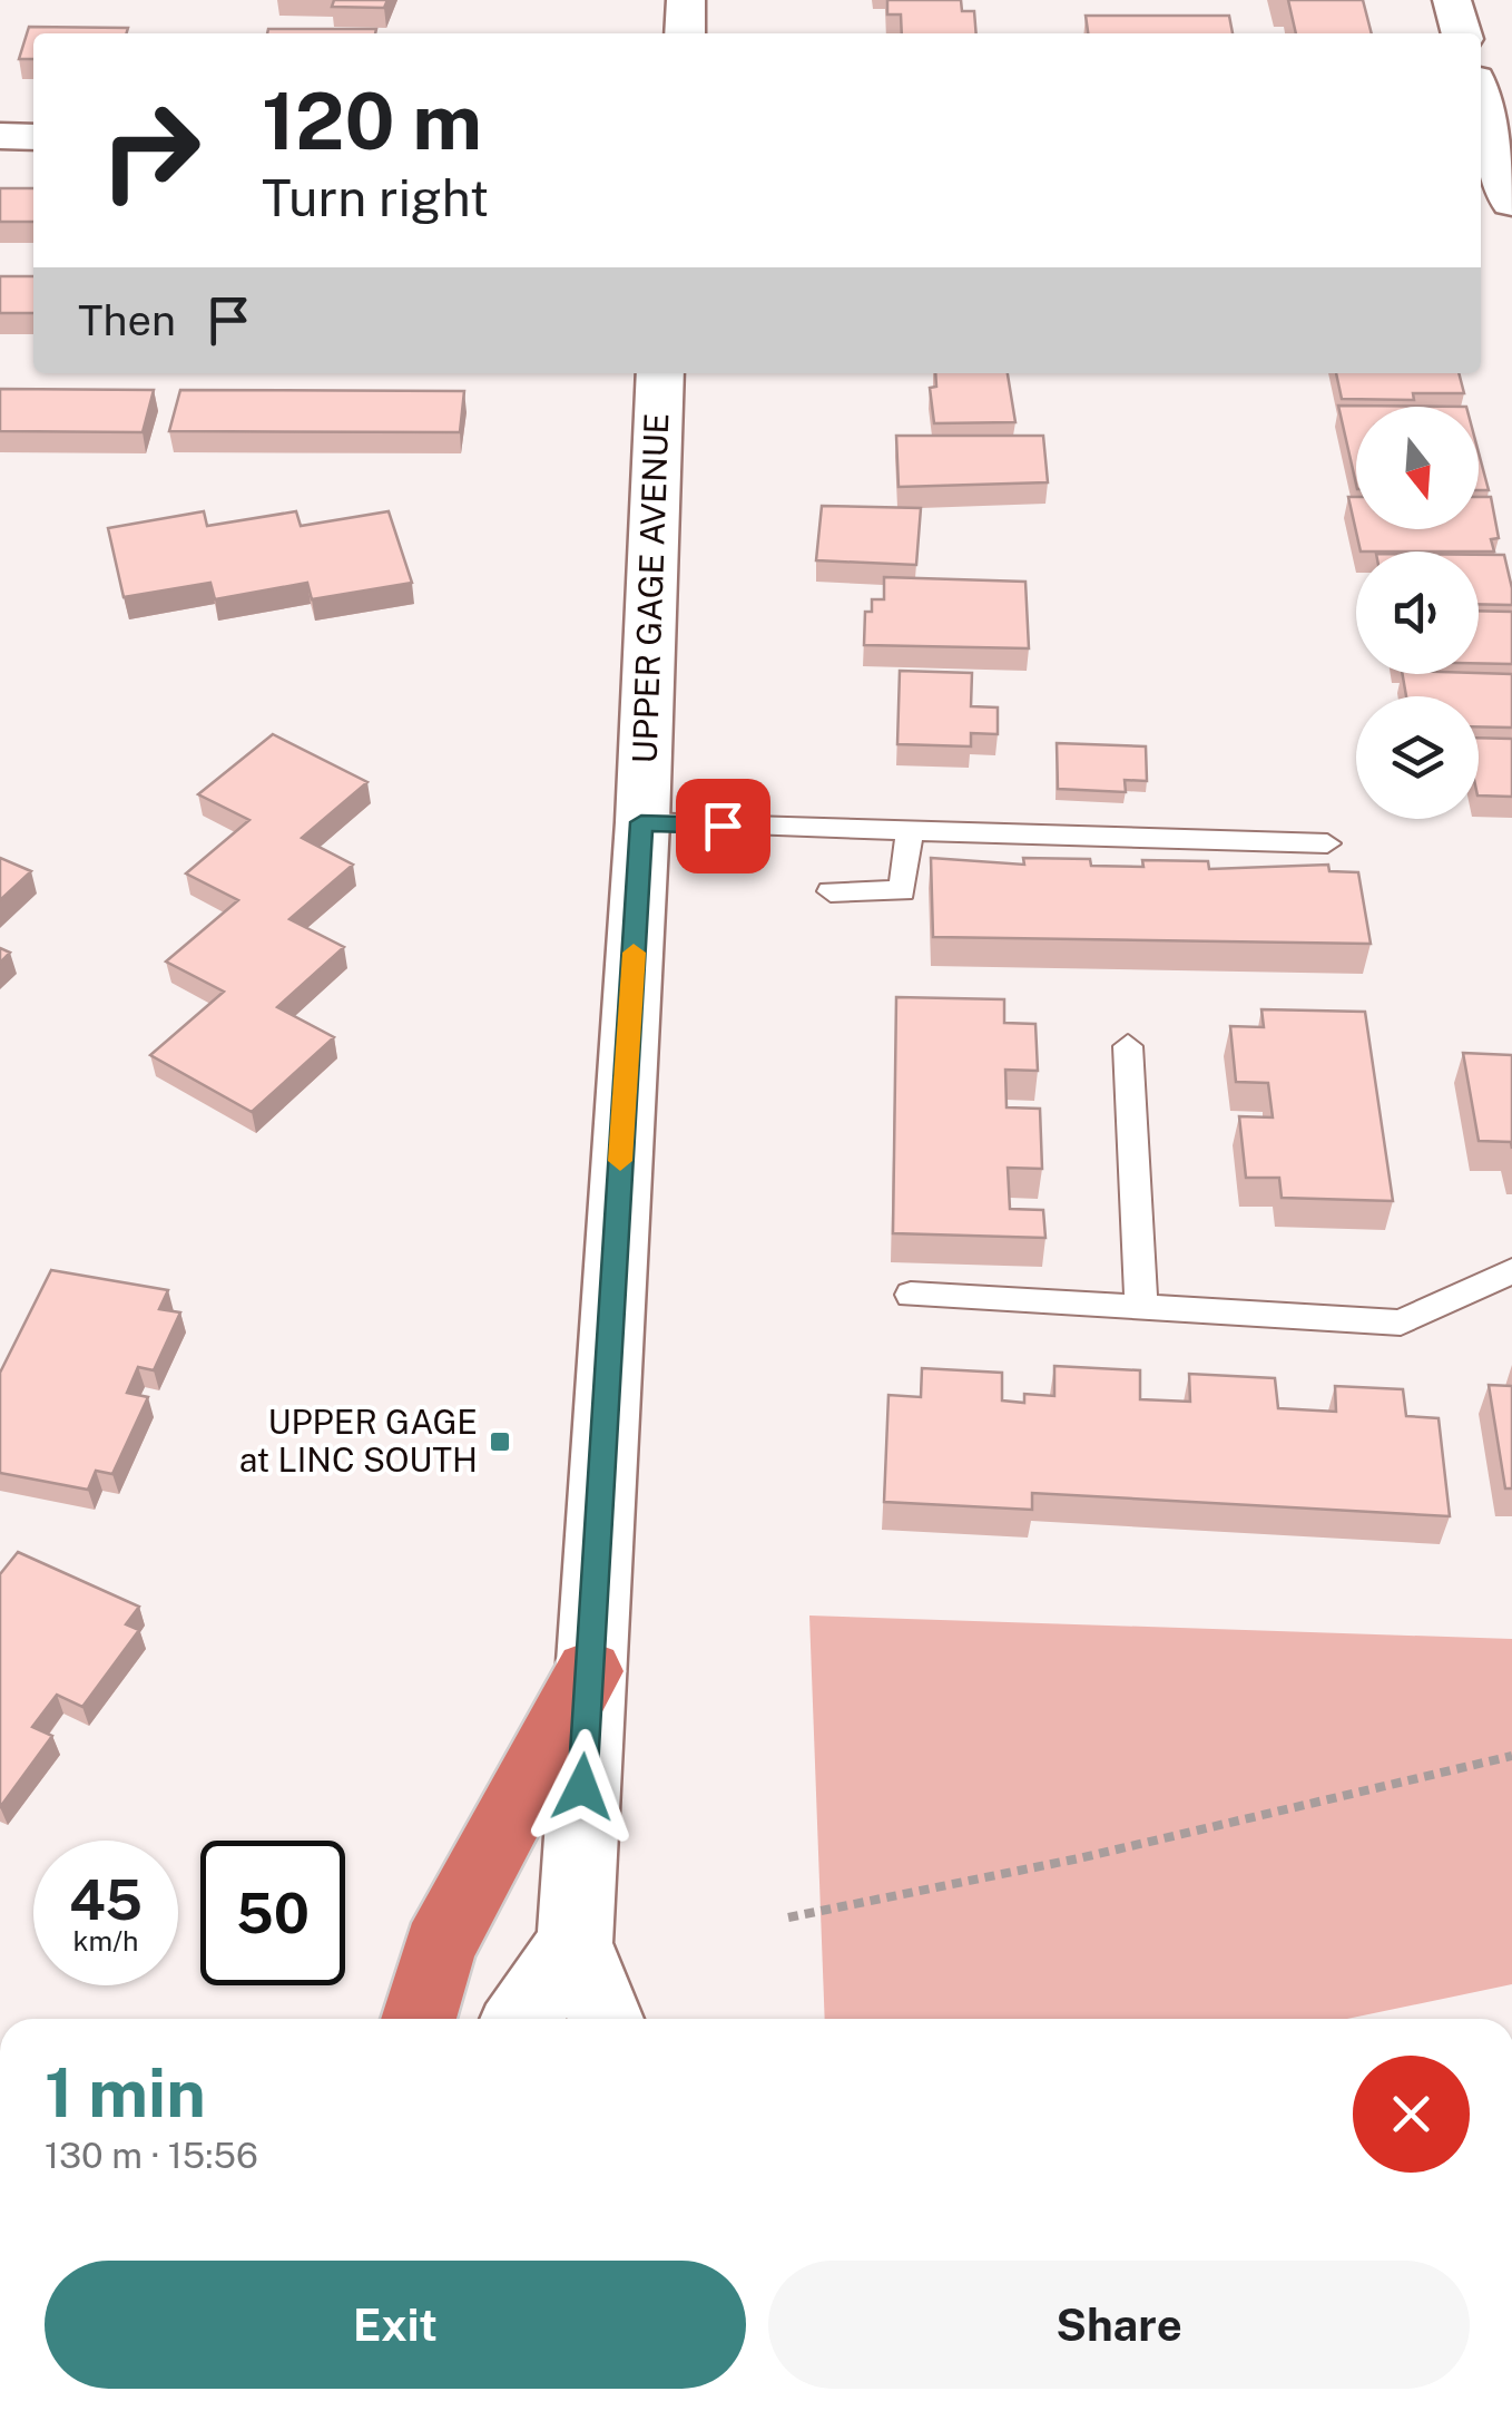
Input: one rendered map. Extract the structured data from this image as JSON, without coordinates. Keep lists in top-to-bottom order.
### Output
{
  "streets": {
    "main road": ["UPPER GAGE AVENUE"]
  },
  "places": {
    "transit": ["UPPER GAGE at LINC SOUTH"]
  },
  "north": "bottom",
  "page": {
    "turn": ["120 m", "Turn right"],
    "then": "Then",
    "speed": "45 km/h",
    "limit": "50",
    "heading": ["1 min", "130 m · 15:56"],
    "buttons": ["Exit", "Share"]
  }
}
